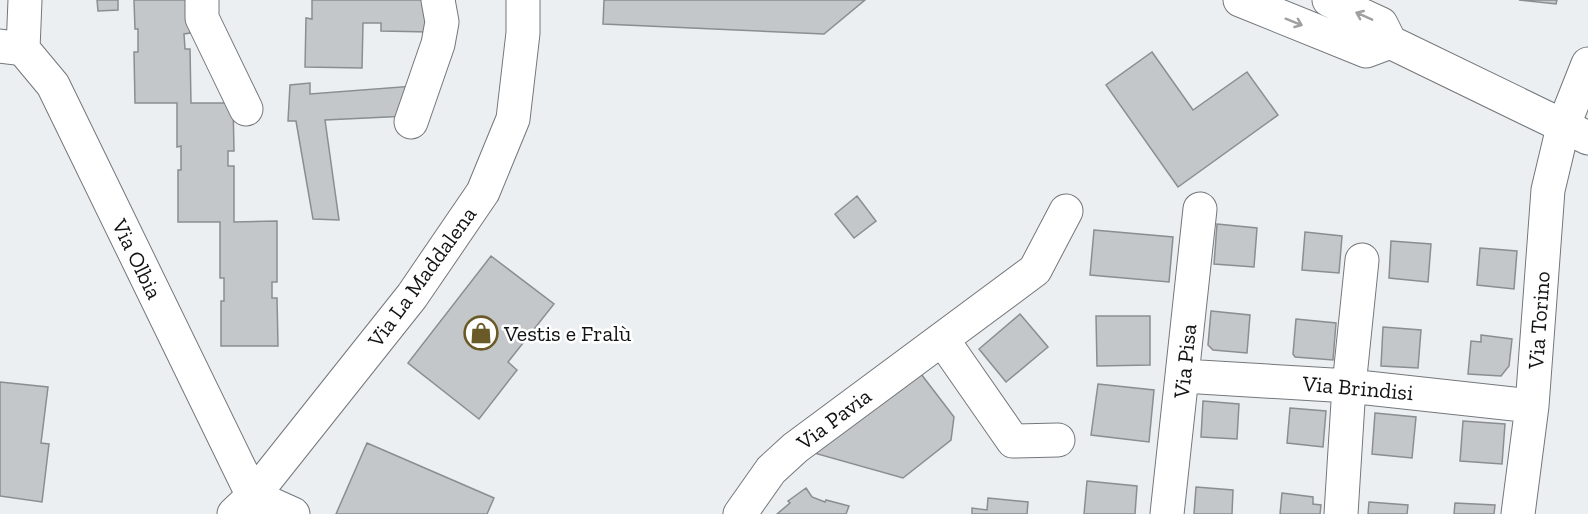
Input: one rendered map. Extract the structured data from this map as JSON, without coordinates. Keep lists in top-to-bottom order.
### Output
{
  "streets": {
    "street": [
      "Via Olbia",
      "Via La Maddalena",
      "Via Torino",
      "Via Pisa",
      "Via Brindisi",
      "Via Pavia"
    ]
  },
  "crossings": [
    ["Via Olbia", "Via La Maddalena"],
    ["Via Torino", "Via Brindisi"],
    ["Via Pisa", "Via Brindisi"]
  ],
  "places": {
    "shop": ["Vestis e Fralù"]
  }
}
